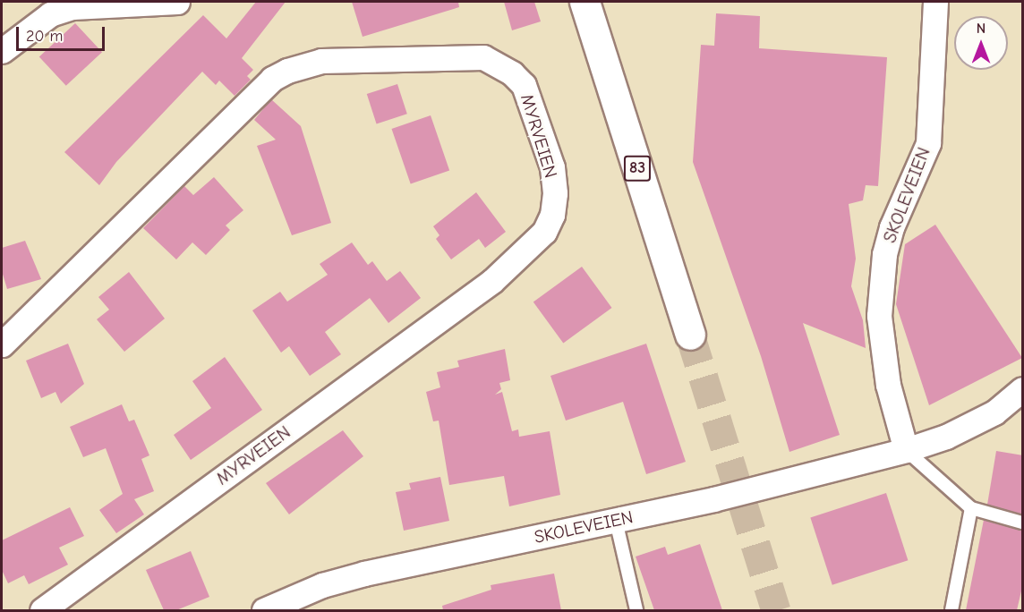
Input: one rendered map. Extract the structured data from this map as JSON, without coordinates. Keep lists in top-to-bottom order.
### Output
{
  "streets": {
    "highway": ["83"],
    "street": ["MYRVEIEN", "SKOLEVEIEN"]
  },
  "scale_bar": "20 m",
  "north": "top"
}
